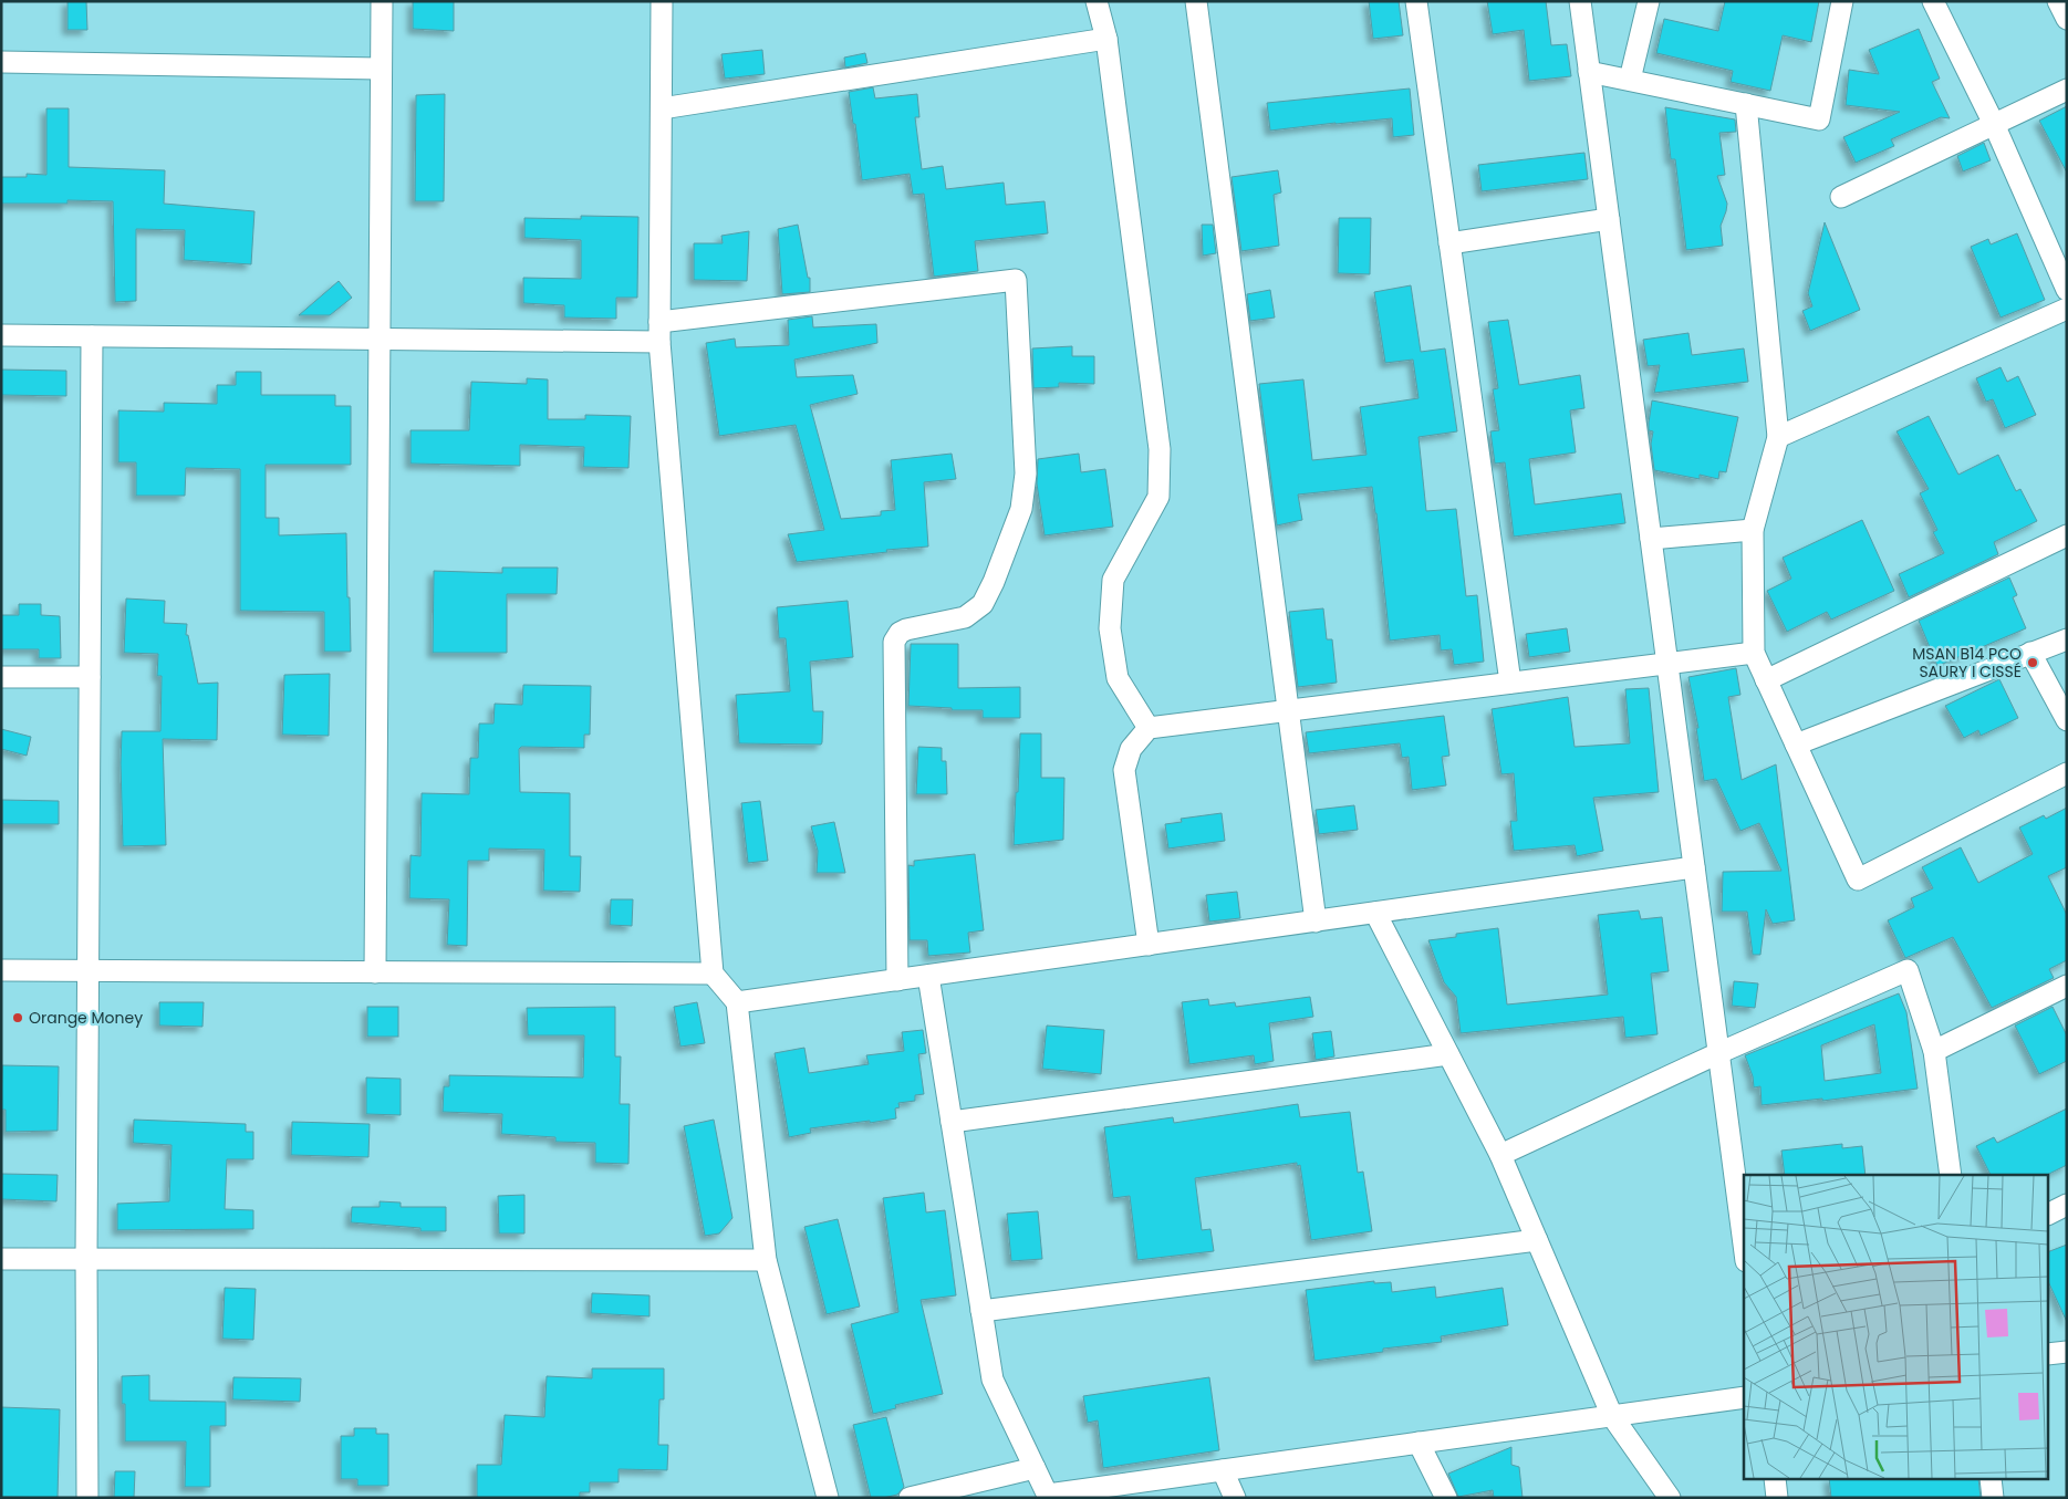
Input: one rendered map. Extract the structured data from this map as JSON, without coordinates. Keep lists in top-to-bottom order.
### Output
{
  "places": ["MSAN B14 PCO SAURY I CISSÉ", "Orange Money"]
}
